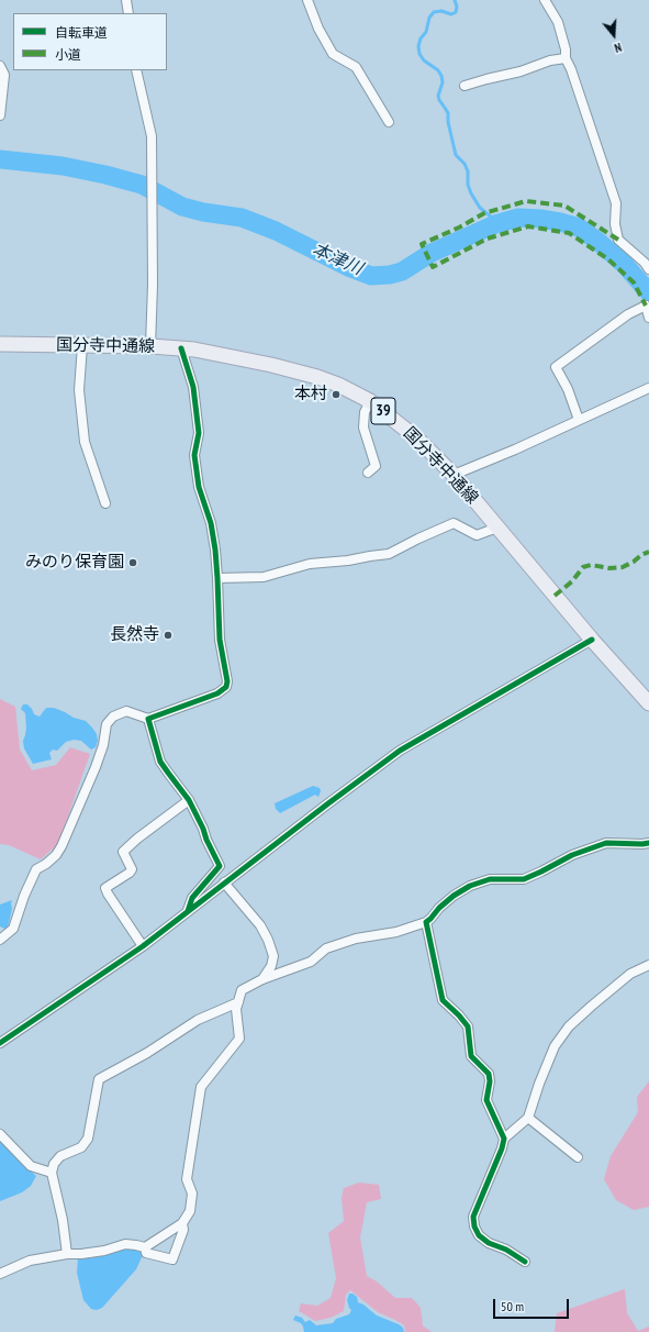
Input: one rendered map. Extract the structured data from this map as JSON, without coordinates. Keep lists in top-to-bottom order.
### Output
{
  "streets": {
    "main road": ["国分寺中通線", "39"]
  },
  "water": ["本津川"],
  "places": ["本村", "みのり保育園", "長然寺"],
  "legend": ["自転車道", "小道"],
  "scale_bar": "50 m",
  "north": "bottom"
}
